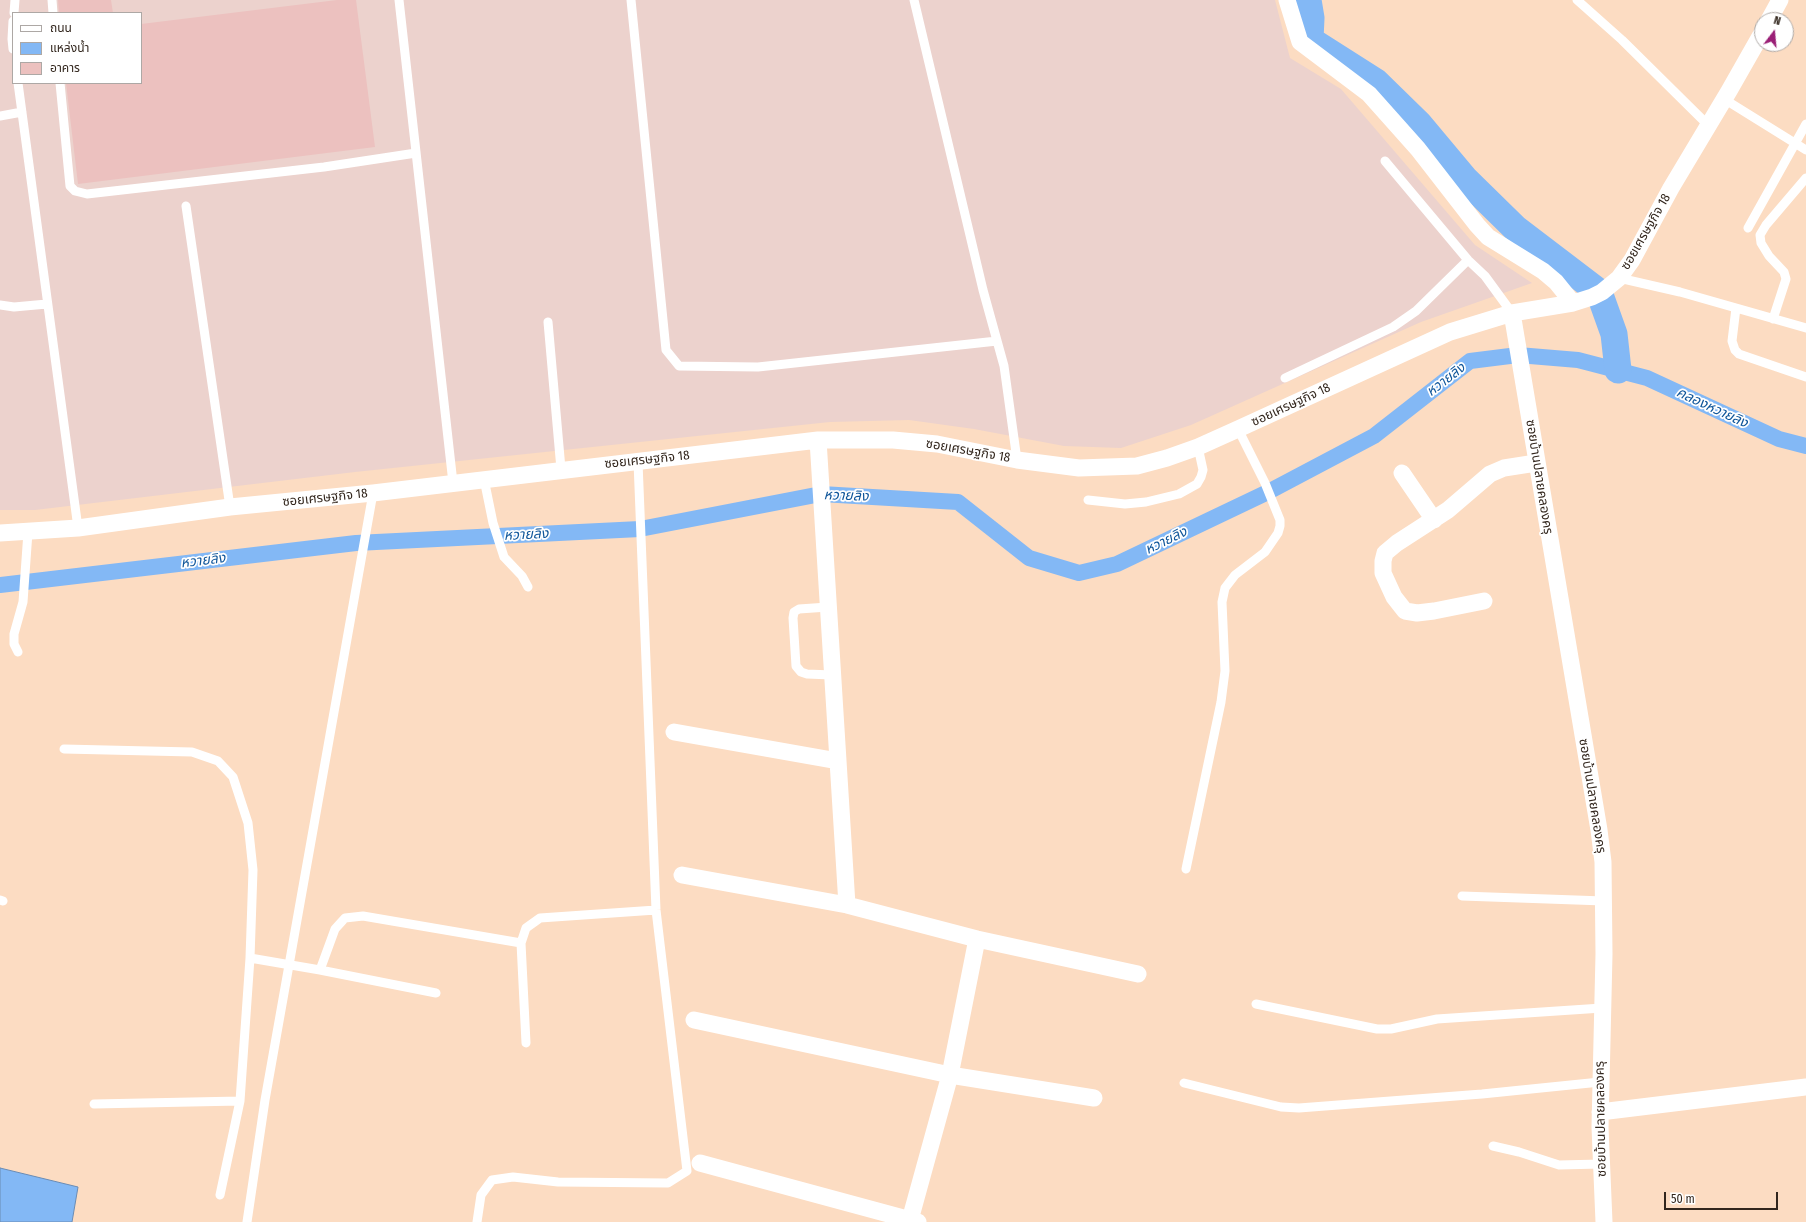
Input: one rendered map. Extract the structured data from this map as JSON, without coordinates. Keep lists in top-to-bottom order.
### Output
{
  "streets": {
    "street": ["ซอยเศรษฐกิจ 18", "ซอยบ้านปลายคลองครุ"]
  },
  "crossings": [
    ["ซอยเศรษฐกิจ 18", "ซอยบ้านปลายคลองครุ"]
  ],
  "water": ["หวายลิง", "คลองหวายลิง"],
  "legend": ["ถนน", "แหล่งน้ำ", "อาคาร"],
  "scale_bar": "50 m",
  "north": "top"
}
